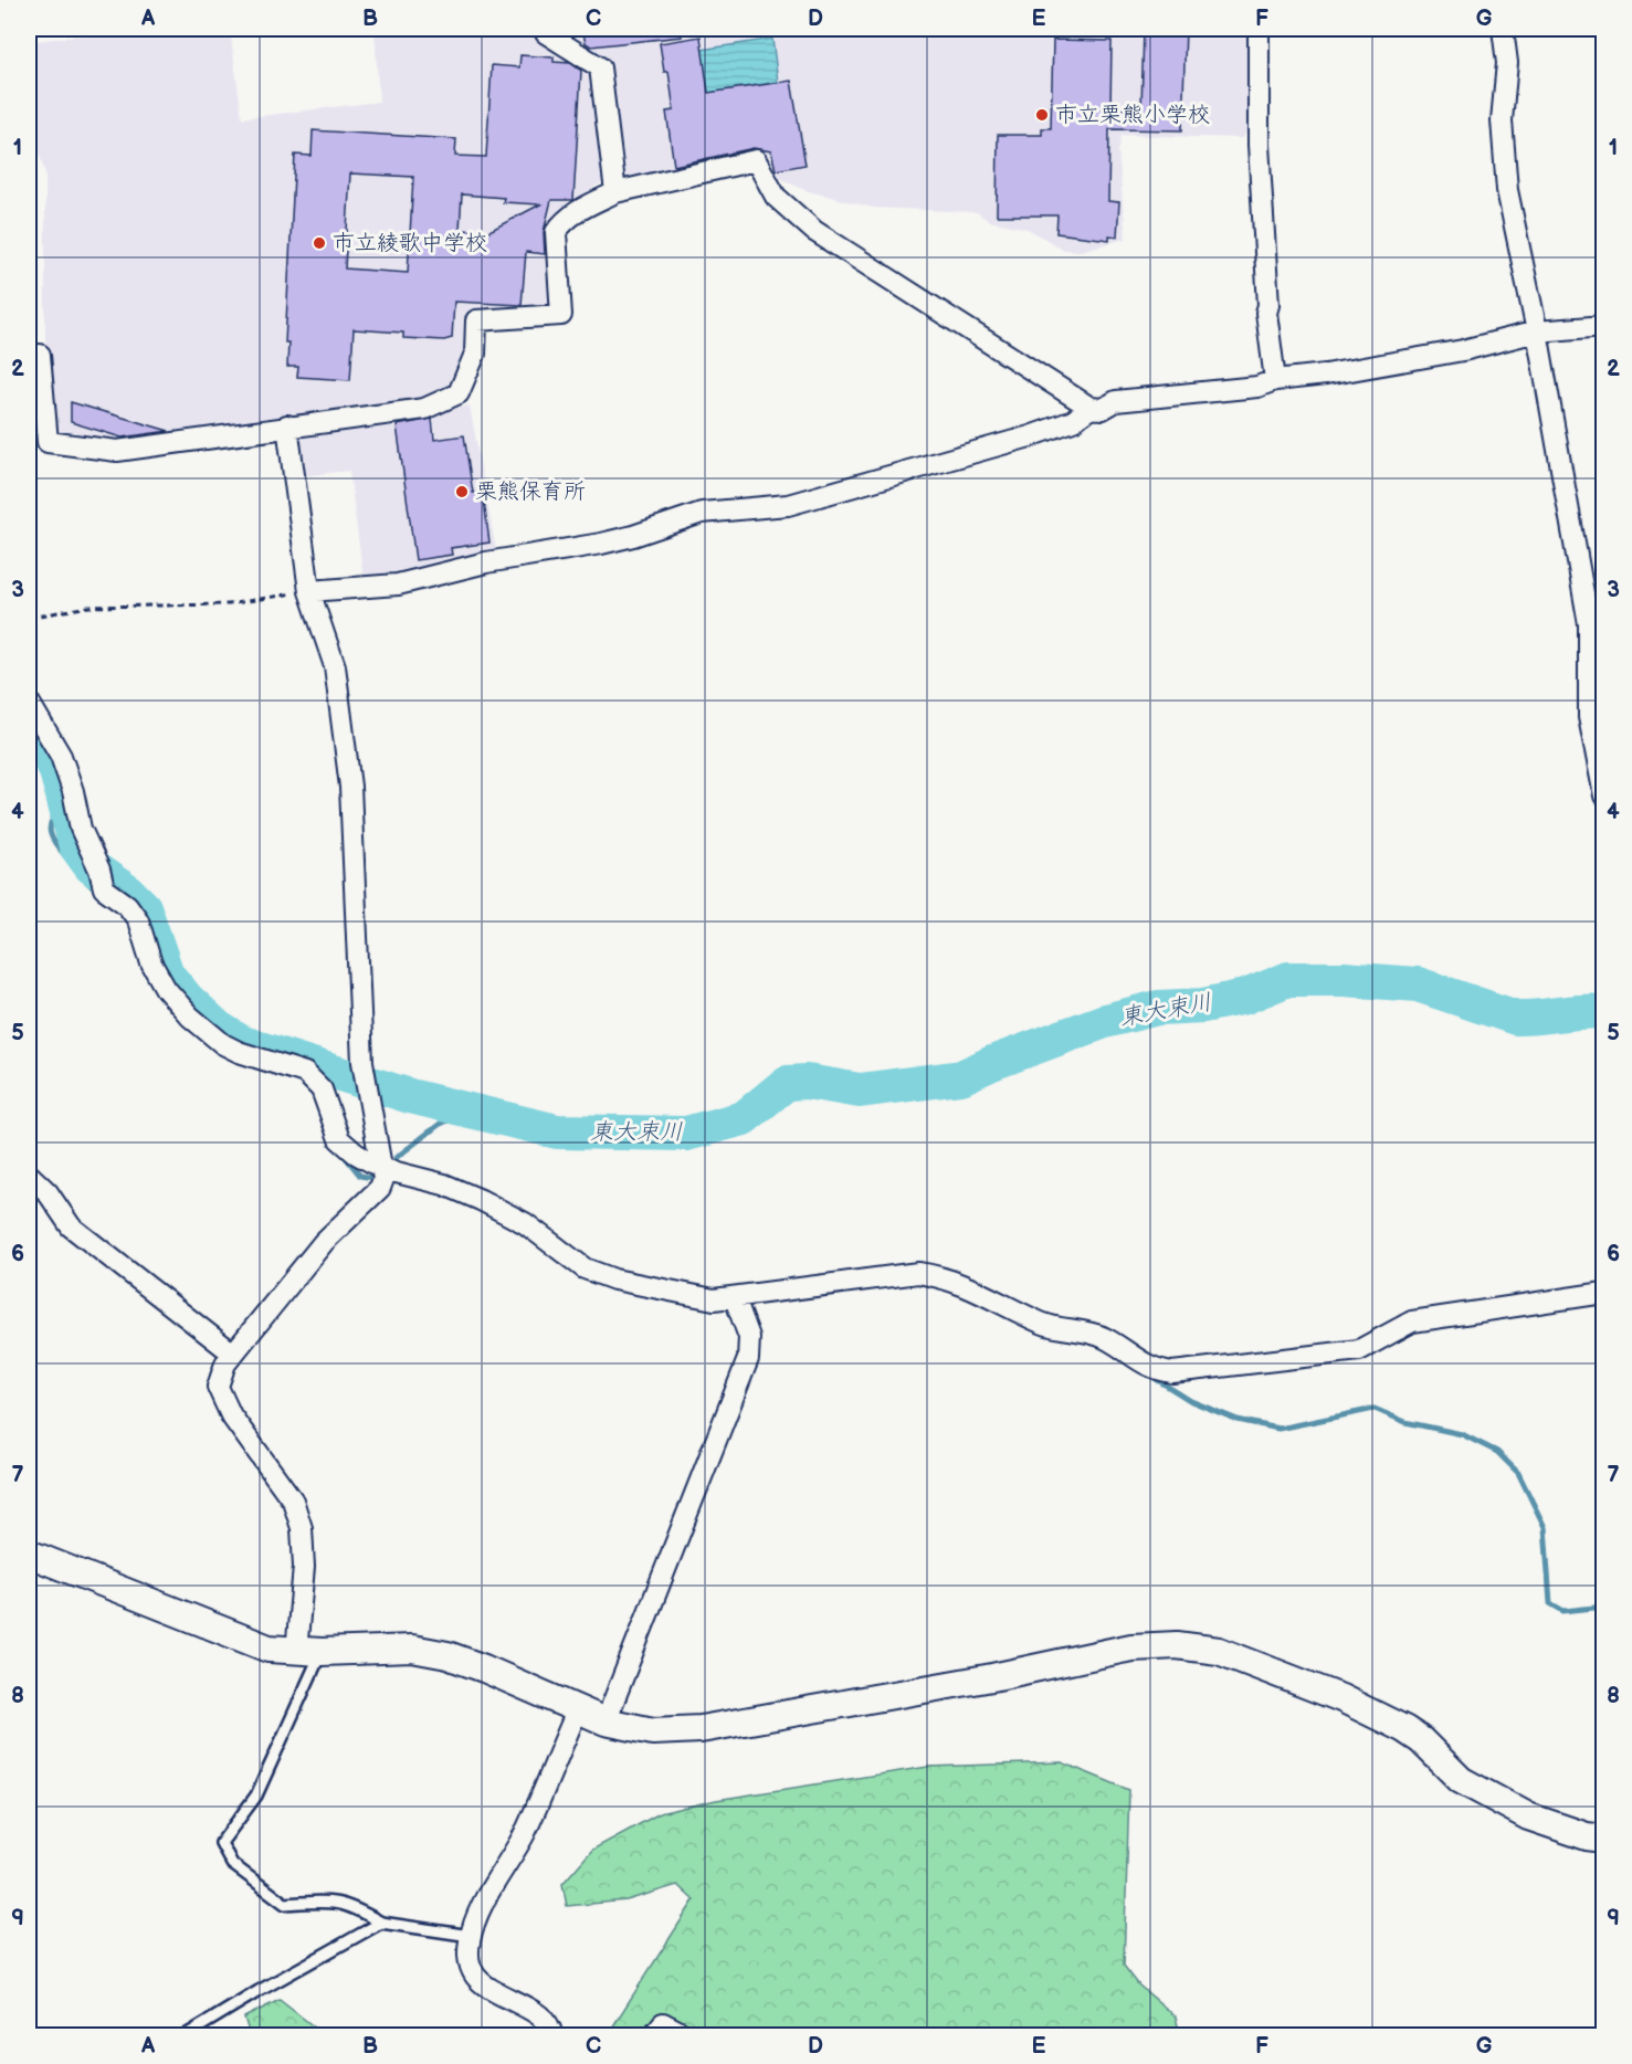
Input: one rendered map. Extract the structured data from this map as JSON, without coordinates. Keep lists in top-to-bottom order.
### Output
{
  "water": ["東大束川"],
  "places": ["市立栗熊小学校", "市立綾歌中学校", "栗熊保育所"],
  "grid": {
    "columns": [
      "A",
      "B",
      "C",
      "D",
      "E",
      "F",
      "G"
    ],
    "rows": [
      "1",
      "2",
      "3",
      "4",
      "5",
      "6",
      "7",
      "8",
      "9"
    ]
  }
}
